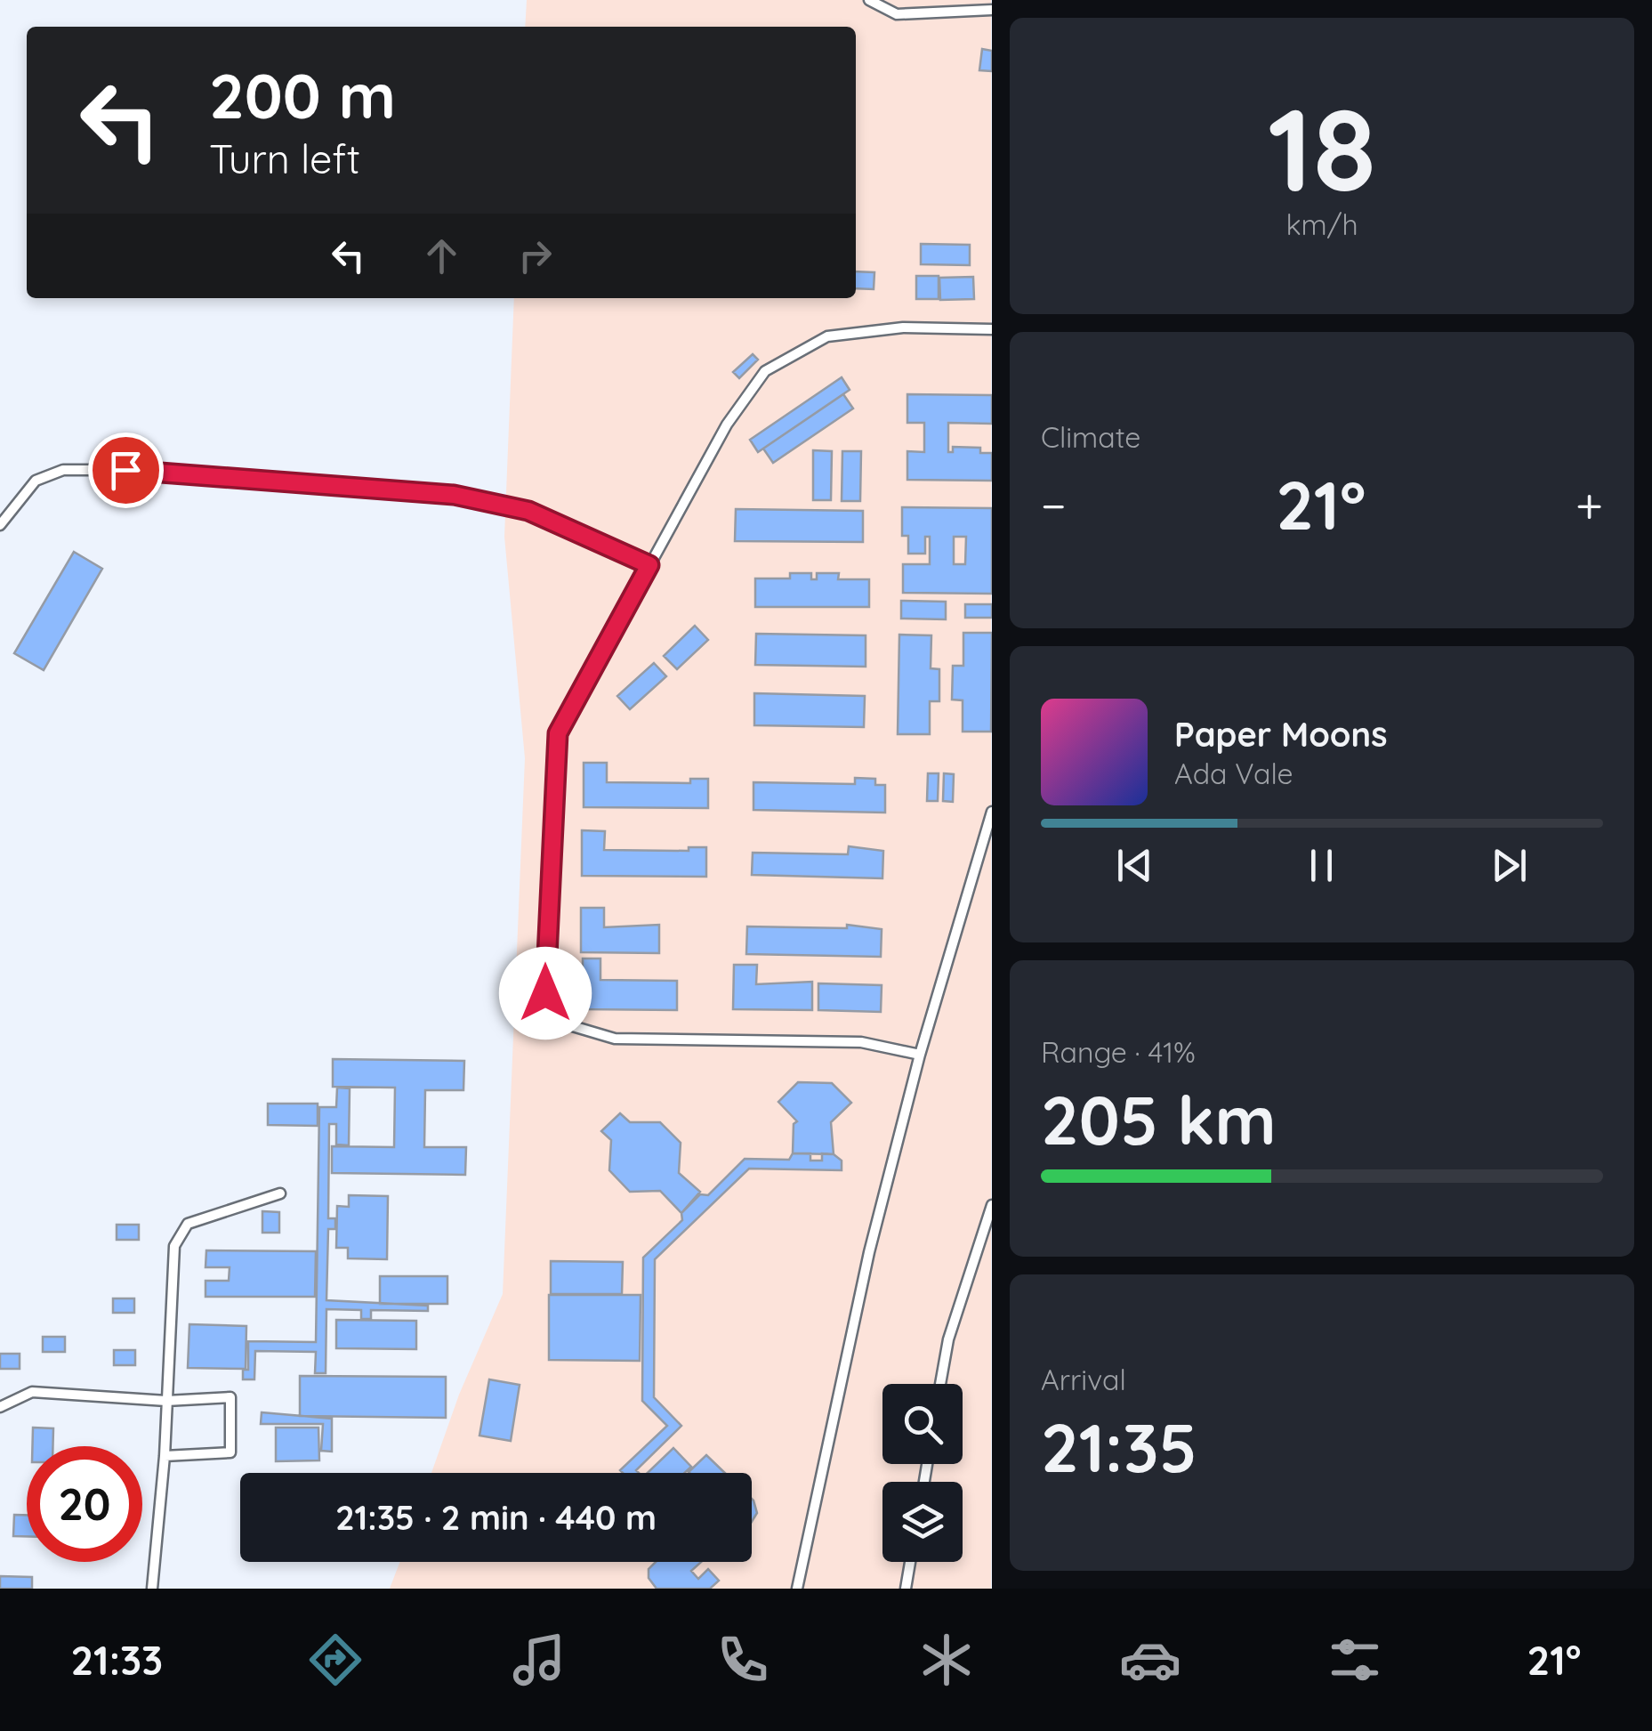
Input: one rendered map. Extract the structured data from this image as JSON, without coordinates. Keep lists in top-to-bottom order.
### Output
{
  "page": {
    "tile": [
      ["18", "km/h"],
      "Climate",
      ["Range · 41%", "205 km"],
      ["Arrival", "21:35"]
    ],
    "turn": ["200 m", "Turn left"],
    "heat": ["−", "21°", "+"],
    "song": ["Paper Moons", "Ada Vale"],
    "limit": "20",
    "trip": "21:35 · 2 min · 440 m",
    "tabs": ["21:33", "21°"]
  }
}
